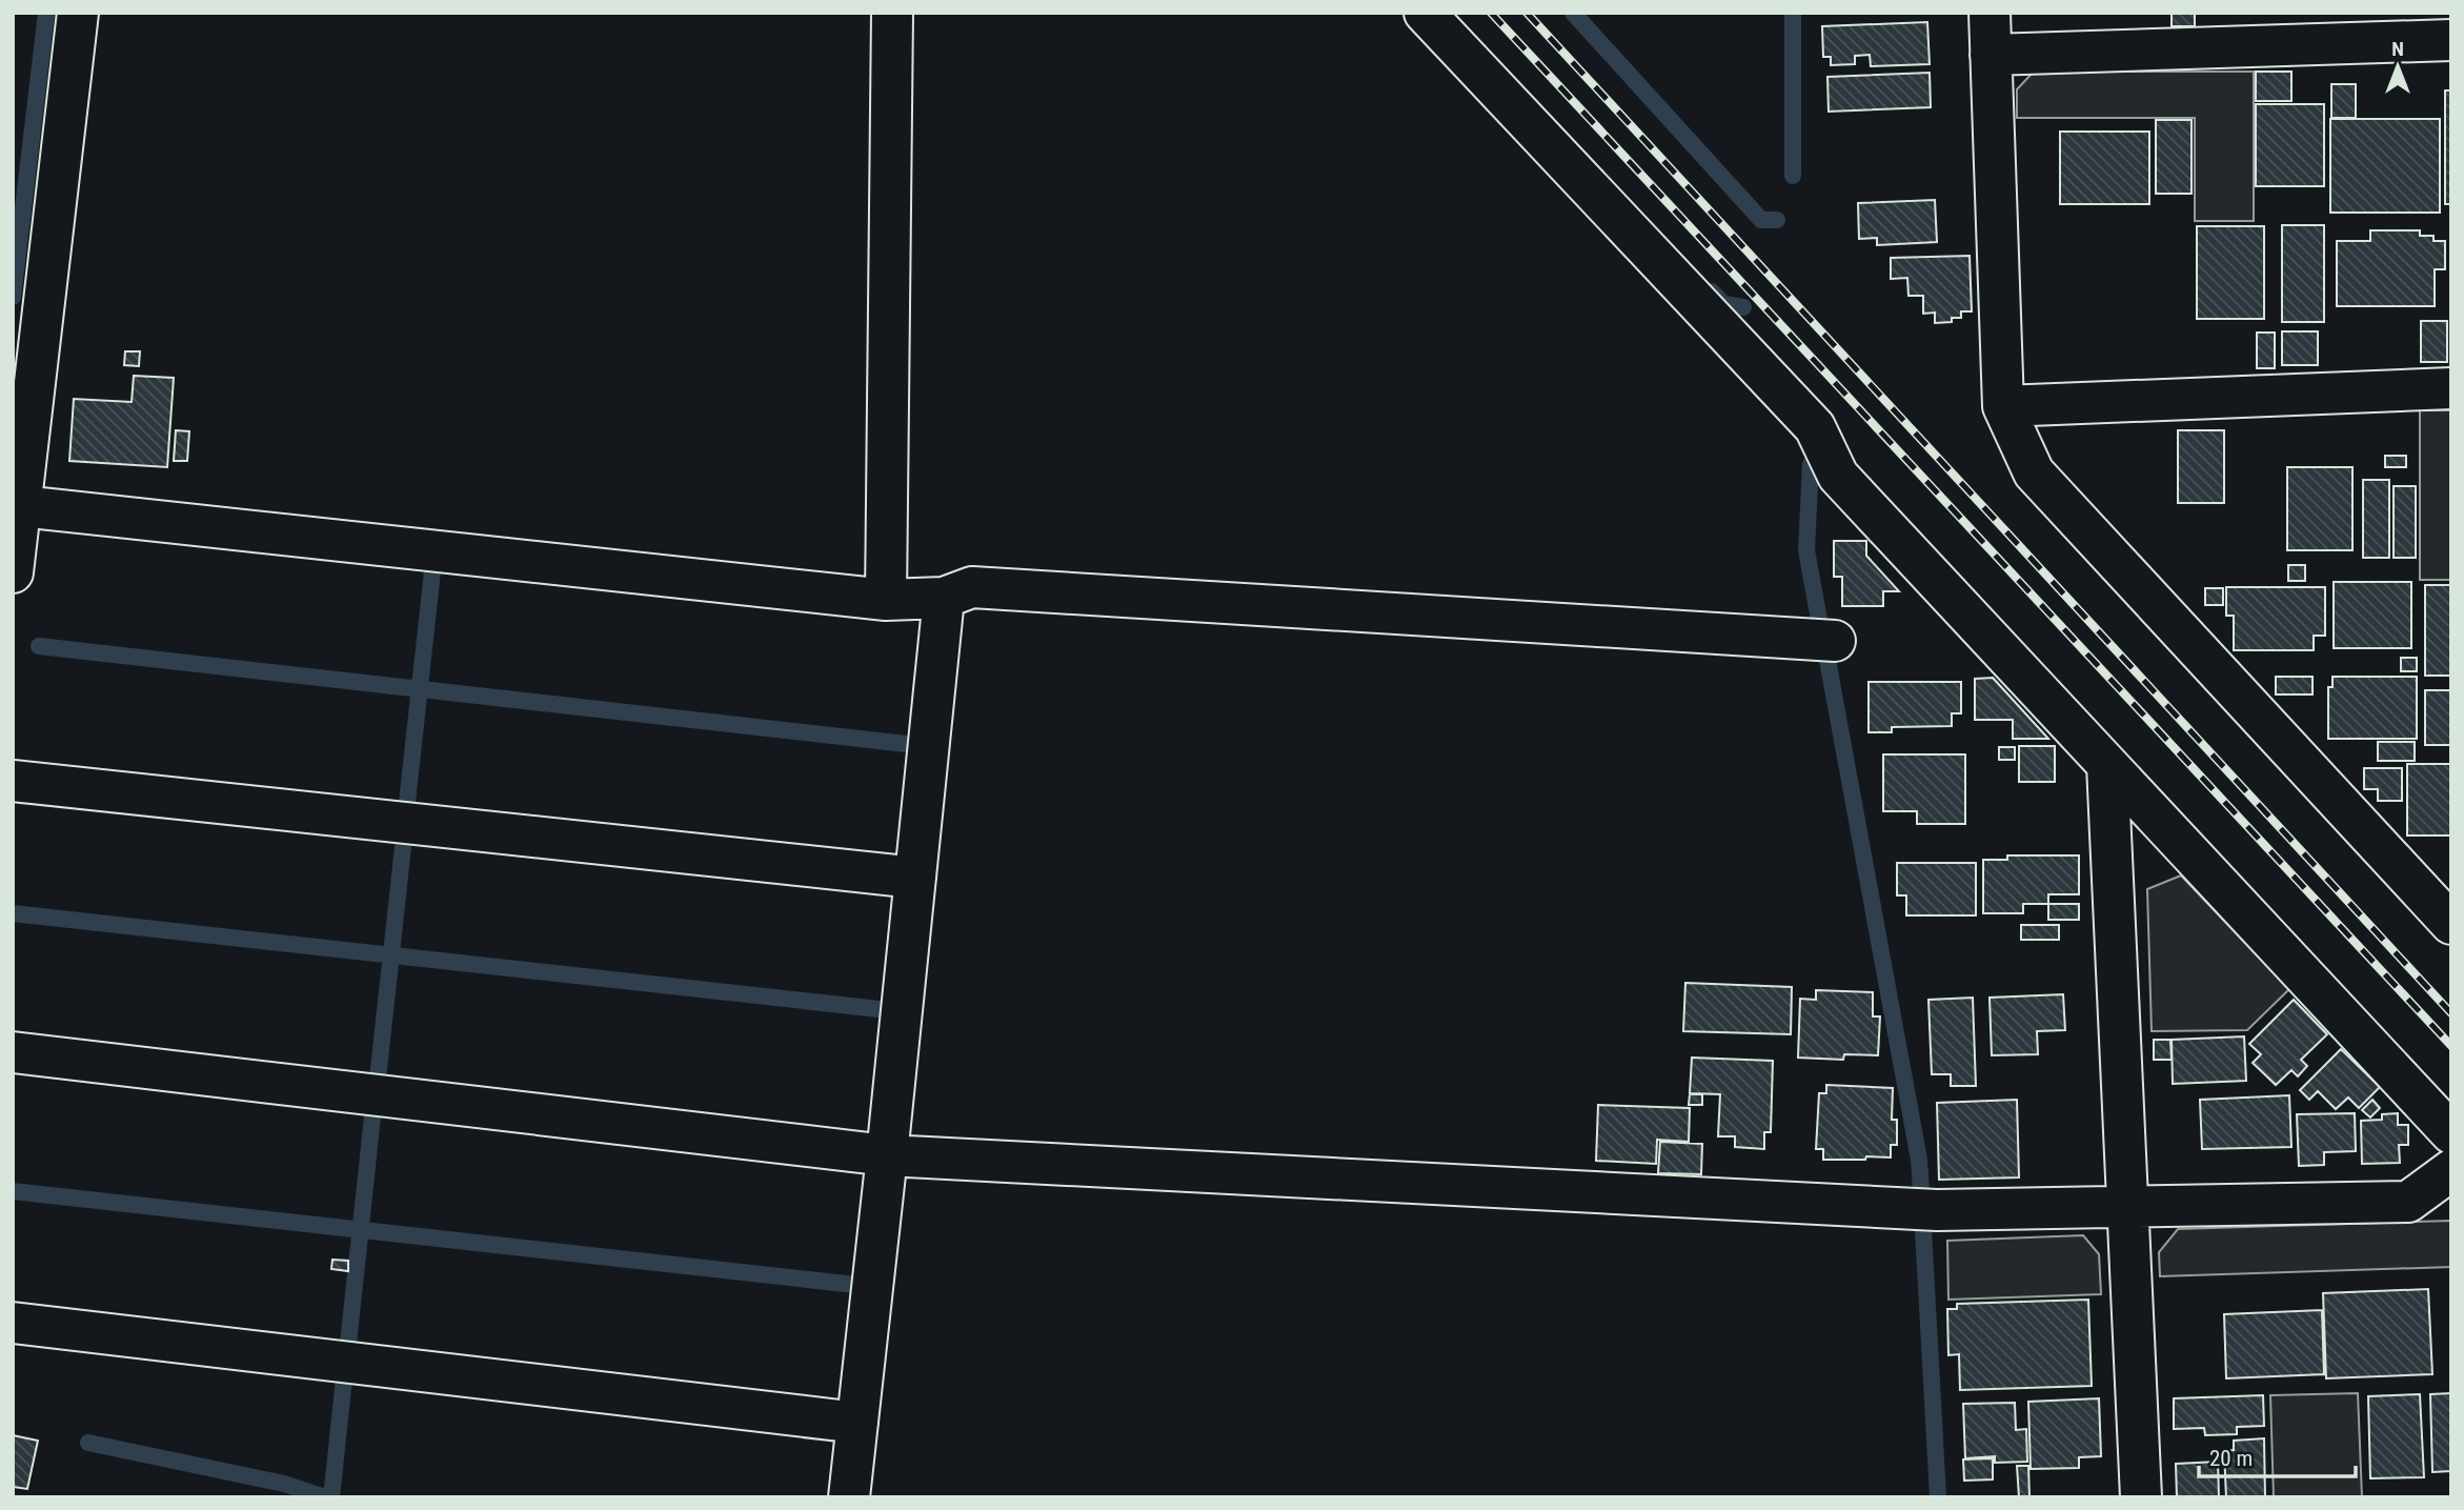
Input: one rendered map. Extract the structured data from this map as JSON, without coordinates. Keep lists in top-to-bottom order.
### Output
{
  "scale_bar": "20 m",
  "north": "top"
}
